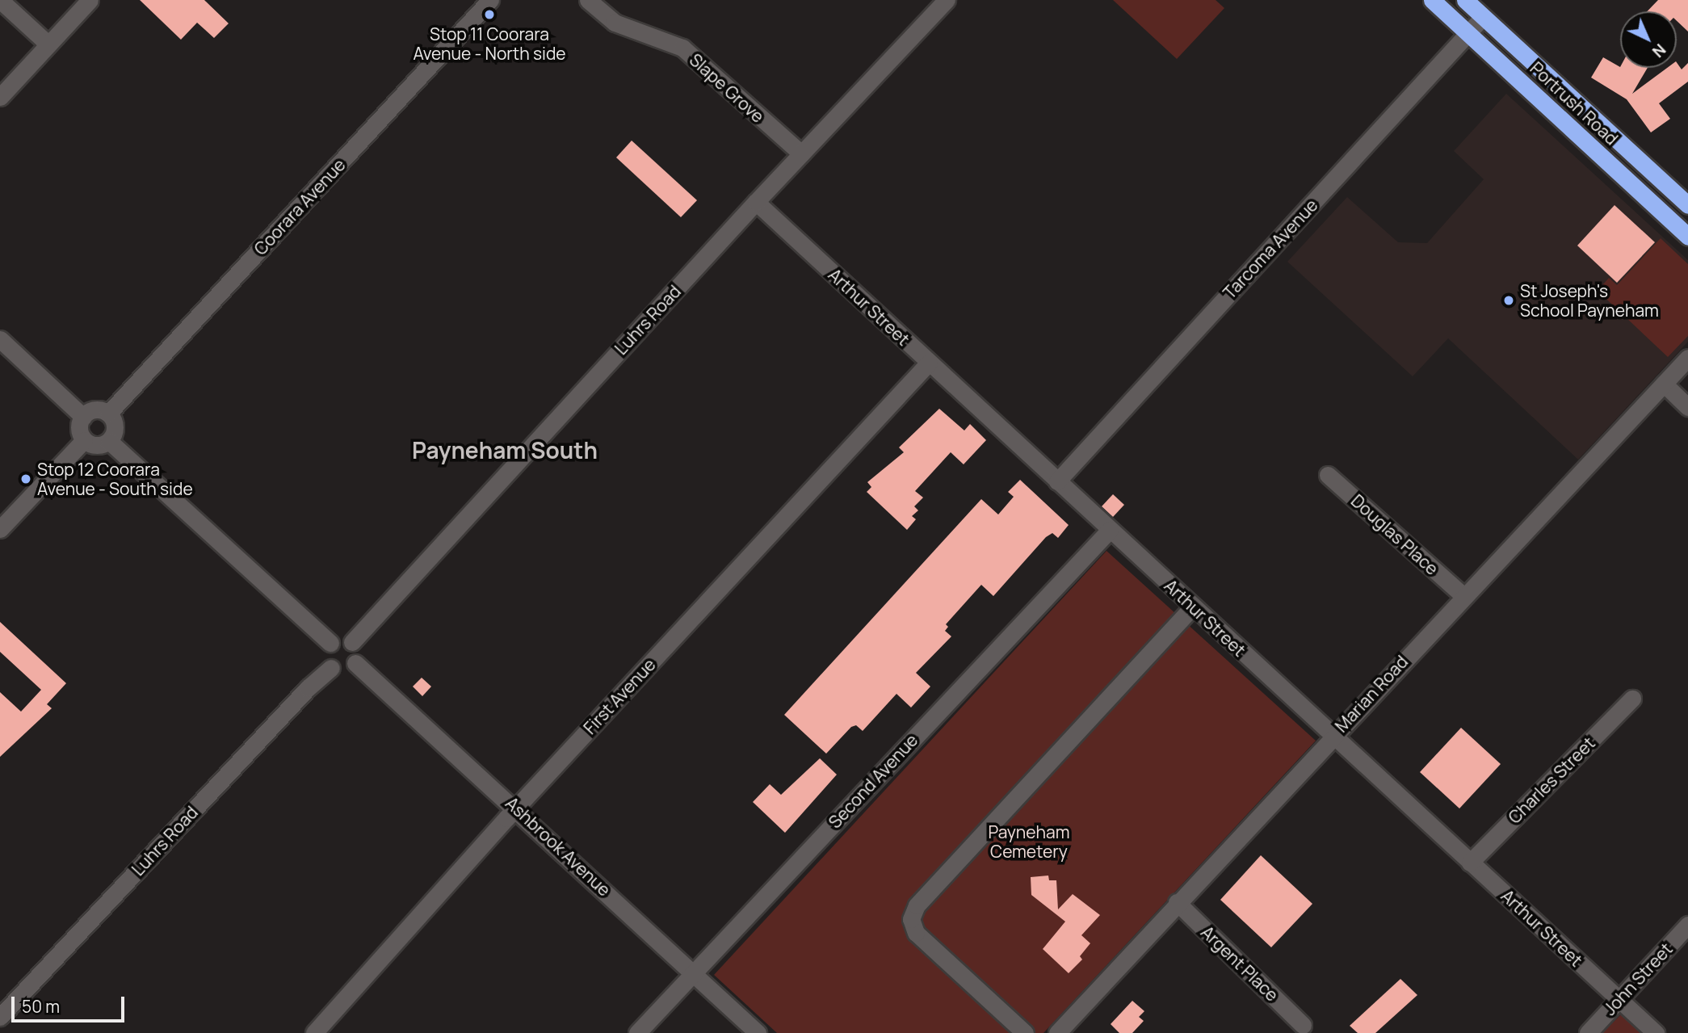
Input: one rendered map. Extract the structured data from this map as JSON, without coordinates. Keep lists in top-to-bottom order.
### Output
{
  "streets": {
    "highway": ["Portrush Road"],
    "street": [
      "Slape Grove",
      "Coorara Avenue",
      "Tarcoma Avenue",
      "Arthur Street",
      "Luhrs Road",
      "Douglas Place",
      "Marian Road",
      "First Avenue",
      "Charles Street",
      "Second Avenue",
      "Ashbrook Avenue",
      "Argent Place",
      "John Street"
    ]
  },
  "crossings": [
    ["Slape Grove", "Luhrs Road"],
    ["Portrush Road", "Tarcoma Avenue"],
    ["Tarcoma Avenue", "Arthur Street"],
    ["Arthur Street", "Luhrs Road"],
    ["Arthur Street", "Marian Road"],
    ["Arthur Street", "First Avenue"],
    ["Arthur Street", "Charles Street"],
    ["Arthur Street", "Second Avenue"],
    ["Arthur Street", "John Street"],
    ["Luhrs Road", "Ashbrook Avenue"],
    ["Douglas Place", "Marian Road"],
    ["Marian Road", "Argent Place"],
    ["First Avenue", "Ashbrook Avenue"],
    ["Second Avenue", "Ashbrook Avenue"]
  ],
  "districts": ["Payneham South"],
  "parks": ["Payneham Cemetery"],
  "places": ["Stop 11 Coorara Avenue - North side", "St Joseph's School Payneham", "Stop 12 Coorara Avenue - South side"],
  "scale_bar": "50 m",
  "north": "bottom right"
}
